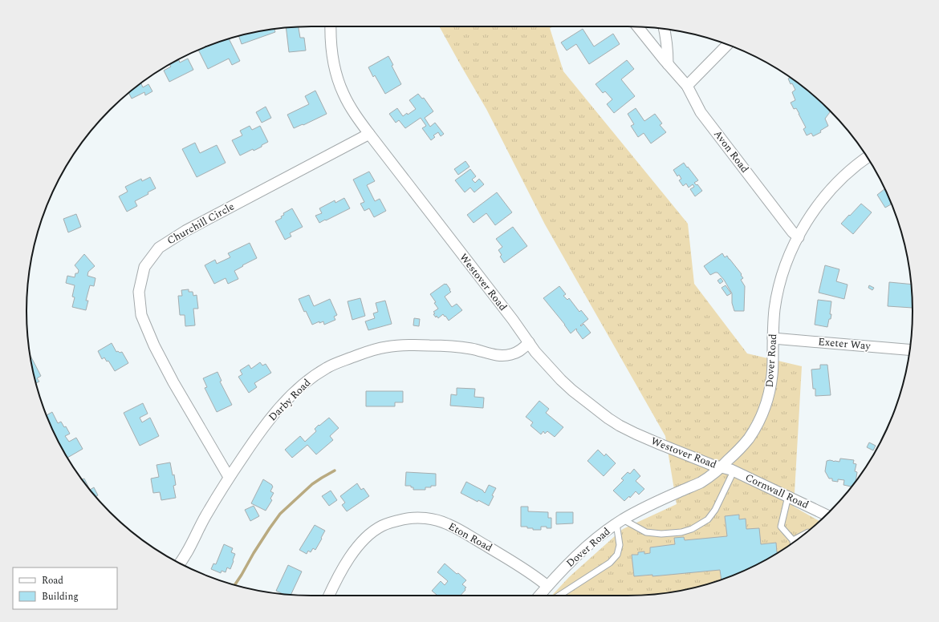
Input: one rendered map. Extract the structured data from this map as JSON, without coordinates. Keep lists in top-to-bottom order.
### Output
{
  "streets": {
    "street": [
      "Avon Road",
      "Churchill Circle",
      "Westover Road",
      "Exeter Way",
      "Dover Road",
      "Darby Road",
      "Cornwall Road",
      "Eton Road"
    ]
  },
  "crossings": [
    ["Avon Road", "Dover Road"],
    ["Churchill Circle", "Westover Road"],
    ["Churchill Circle", "Darby Road"],
    ["Westover Road", "Dover Road"],
    ["Westover Road", "Darby Road"],
    ["Westover Road", "Cornwall Road"],
    ["Exeter Way", "Dover Road"],
    ["Dover Road", "Cornwall Road"],
    ["Dover Road", "Eton Road"]
  ],
  "legend": ["Road", "Building"]
}
